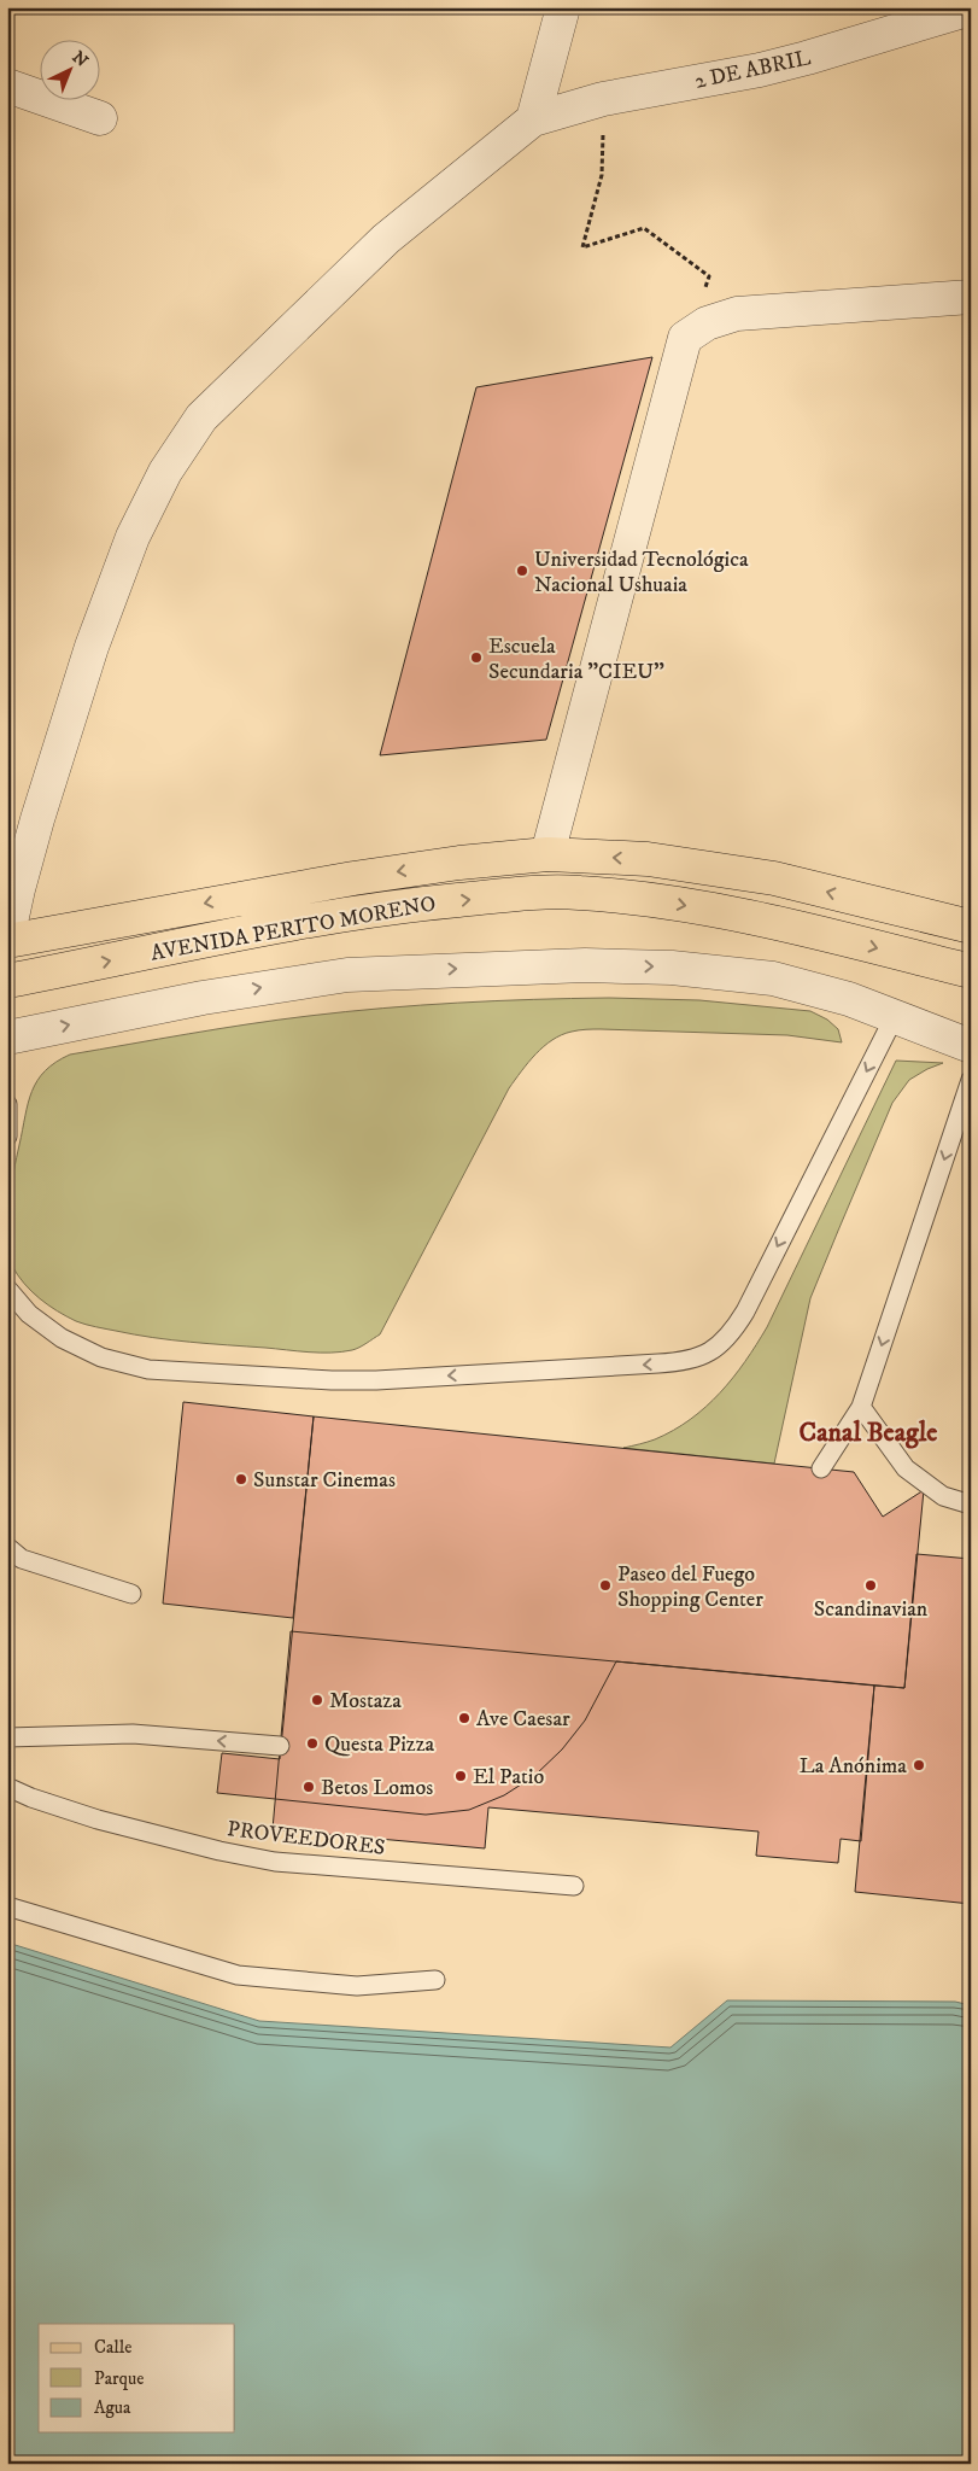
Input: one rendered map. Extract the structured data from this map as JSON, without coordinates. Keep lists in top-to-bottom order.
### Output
{
  "streets": {
    "main road": ["AVENIDA PERITO MORENO"],
    "street": ["2 DE ABRIL"],
    "lane": ["PROVEEDORES"]
  },
  "districts": ["Canal Beagle"],
  "places": [
    "Universidad Tecnológica Nacional Ushuaia",
    "Escuela Secundaria \"CIEU\"",
    "Sunstar Cinemas",
    "Paseo del Fuego Shopping Center",
    "Scandinavian",
    "Mostaza",
    "Ave Caesar",
    "Questa Pizza",
    "La Anónima",
    "El Patio",
    "Betos Lomos"
  ],
  "legend": ["Calle", "Parque", "Agua"],
  "north": "top right"
}
